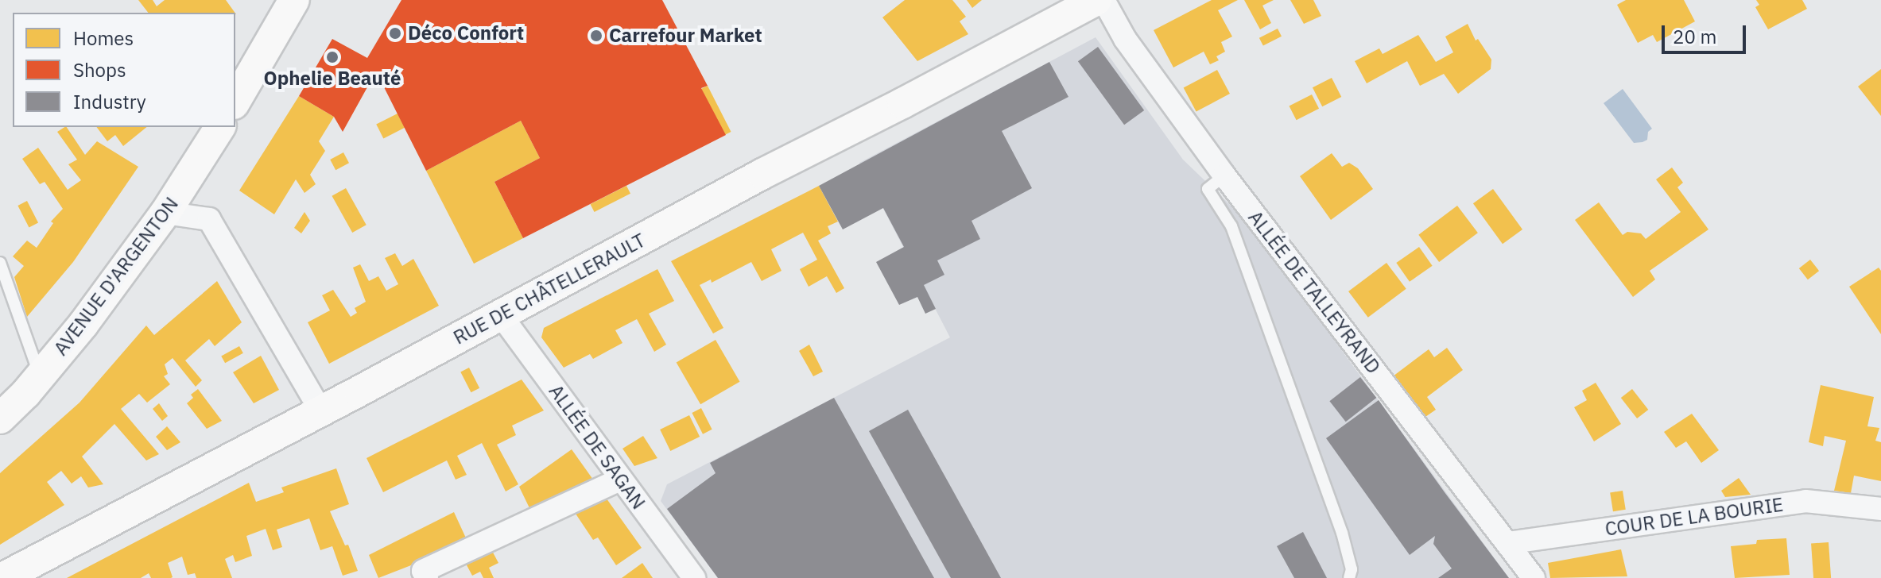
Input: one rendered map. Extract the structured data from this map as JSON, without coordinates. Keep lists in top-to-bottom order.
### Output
{
  "streets": {
    "main road": ["AVENUE D'ARGENTON", "RUE DE CHÂTELLERAULT"],
    "street": ["ALLÉE DE TALLEYRAND", "ALLÉE DE SAGAN", "COUR DE LA BOURIE"]
  },
  "crossings": [
    ["RUE DE CHÂTELLERAULT", "ALLÉE DE SAGAN"],
    ["ALLÉE DE TALLEYRAND", "COUR DE LA BOURIE"]
  ],
  "places": ["Déco Confort", "Carrefour Market", "Ophelie Beauté"],
  "legend": ["Homes", "Shops", "Industry"],
  "scale_bar": "20 m"
}
